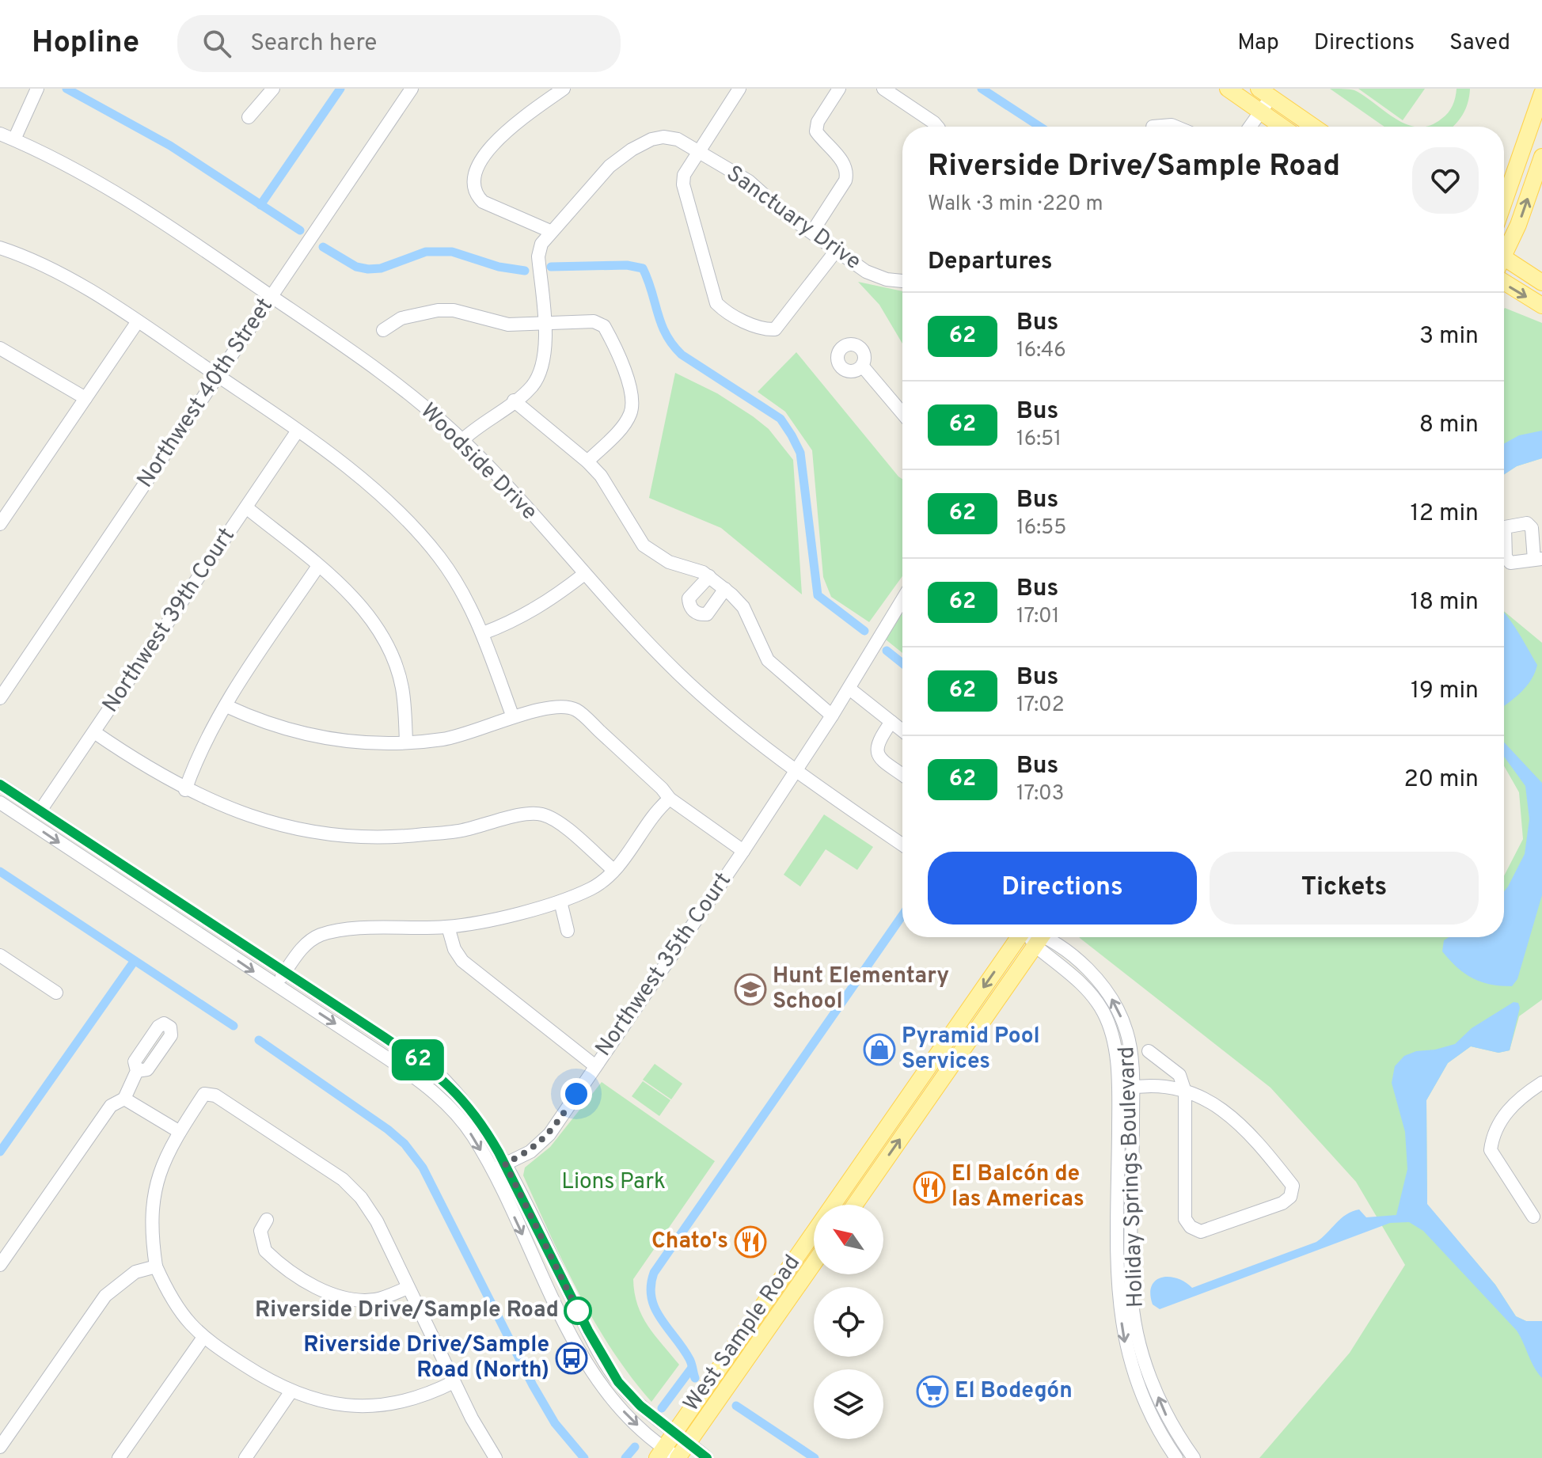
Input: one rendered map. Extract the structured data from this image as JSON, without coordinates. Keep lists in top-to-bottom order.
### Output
{
  "streets": {
    "main road": ["West Sample Road"],
    "street": [
      "Sanctuary Drive",
      "Northwest 40th Street",
      "Woodside Drive",
      "Northwest 39th Court",
      "Northwest 35th Court",
      "Holiday Springs Boulevard"
    ]
  },
  "crossings": [
    ["Sanctuary Drive", "Woodside Drive"],
    ["Northwest 40th Street", "Woodside Drive"],
    ["Woodside Drive", "Northwest 35th Court"]
  ],
  "parks": ["Lions Park"],
  "places": {
    "school or university": ["Hunt Elementary School"],
    "shop": ["Pyramid Pool Services"],
    "restaurant": ["El Balcón de las Americas", "Chato's"],
    "other": ["Riverside Drive/Sample Road"],
    "bus stop": ["Riverside Drive/Sample Road (North)"],
    "supermarket": ["El Bodegón"]
  },
  "lines": ["bus line 62"],
  "north": "top left",
  "page": {
    "header": "Hopline",
    "search": "Search here",
    "nav": ["Map", "Directions", "Saved"],
    "on_map": "62",
    "heading": [
      ["Riverside Drive/Sample Road", "Walk · 3 min · 220 m"],
      "Departures"
    ],
    "list": [
      {
        "mark": "62",
        "name": "Bus",
        "note": "16:46",
        "value": "3 min"
      },
      {
        "mark": "62",
        "name": "Bus",
        "note": "16:51",
        "value": "8 min"
      },
      {
        "mark": "62",
        "name": "Bus",
        "note": "16:55",
        "value": "12 min"
      },
      {
        "mark": "62",
        "name": "Bus",
        "note": "17:01",
        "value": "18 min"
      },
      {
        "mark": "62",
        "name": "Bus",
        "note": "17:02",
        "value": "19 min"
      },
      {
        "mark": "62",
        "name": "Bus",
        "note": "17:03",
        "value": "20 min"
      }
    ],
    "buttons": ["Directions", "Tickets"]
  }
}
